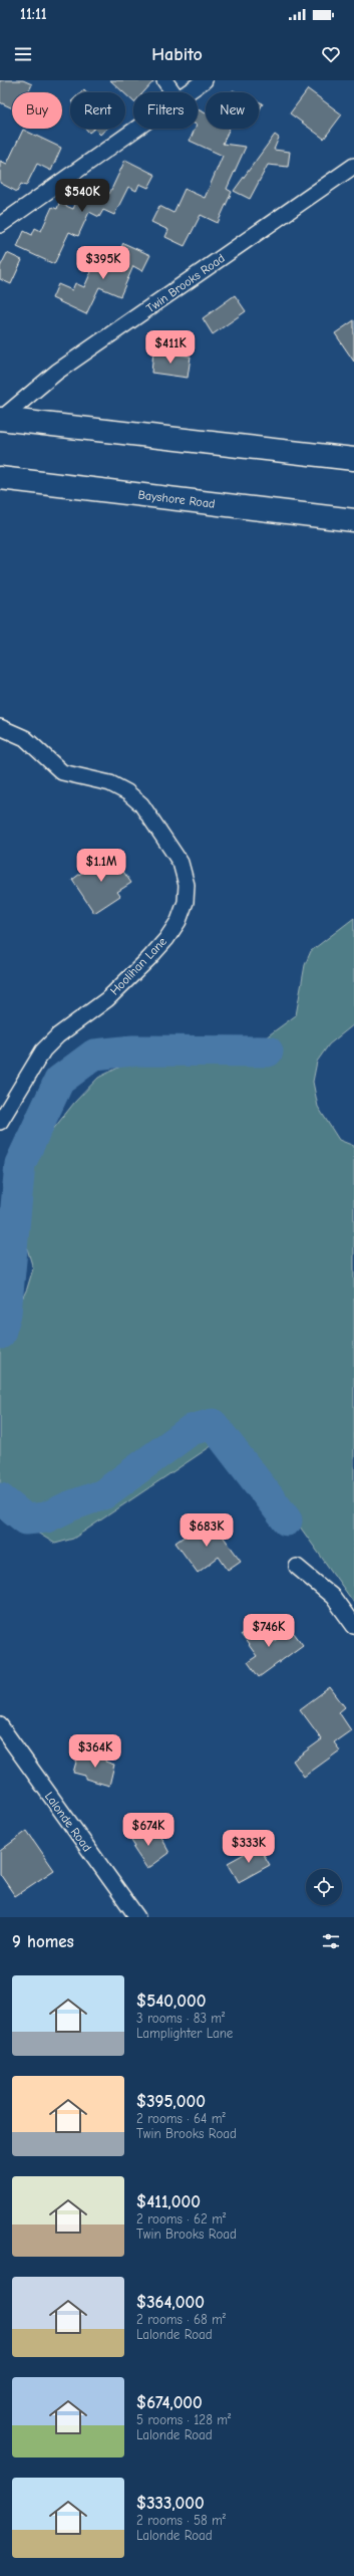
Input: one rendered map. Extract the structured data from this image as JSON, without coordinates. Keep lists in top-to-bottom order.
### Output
{
  "streets": {
    "main road": ["Bayshore Road"],
    "street": ["Twin Brooks Road", "Hoolihan Lane", "Lalonde Road"]
  },
  "page": {
    "status": "11:11",
    "header": "Habito",
    "chip": [
      "Buy",
      "Rent",
      "Filters",
      "New"
    ],
    "price": [
      "$540K",
      "$395K",
      "$411K",
      "$1.1M",
      "$683K",
      "$746K",
      "$364K",
      "$674K",
      "$333K"
    ],
    "heading": "9 homes",
    "list": [
      {
        "name": "$540,000",
        "note": "3 rooms · 83 m² · Lamplighter Lane"
      },
      {
        "name": "$395,000",
        "note": "2 rooms · 64 m² · Twin Brooks Road"
      },
      {
        "name": "$411,000",
        "note": "2 rooms · 62 m² · Twin Brooks Road"
      },
      {
        "name": "$364,000",
        "note": "2 rooms · 68 m² · Lalonde Road"
      },
      {
        "name": "$674,000",
        "note": "5 rooms · 128 m² · Lalonde Road"
      },
      {
        "name": "$333,000",
        "note": "2 rooms · 58 m² · Lalonde Road"
      }
    ]
  }
}
